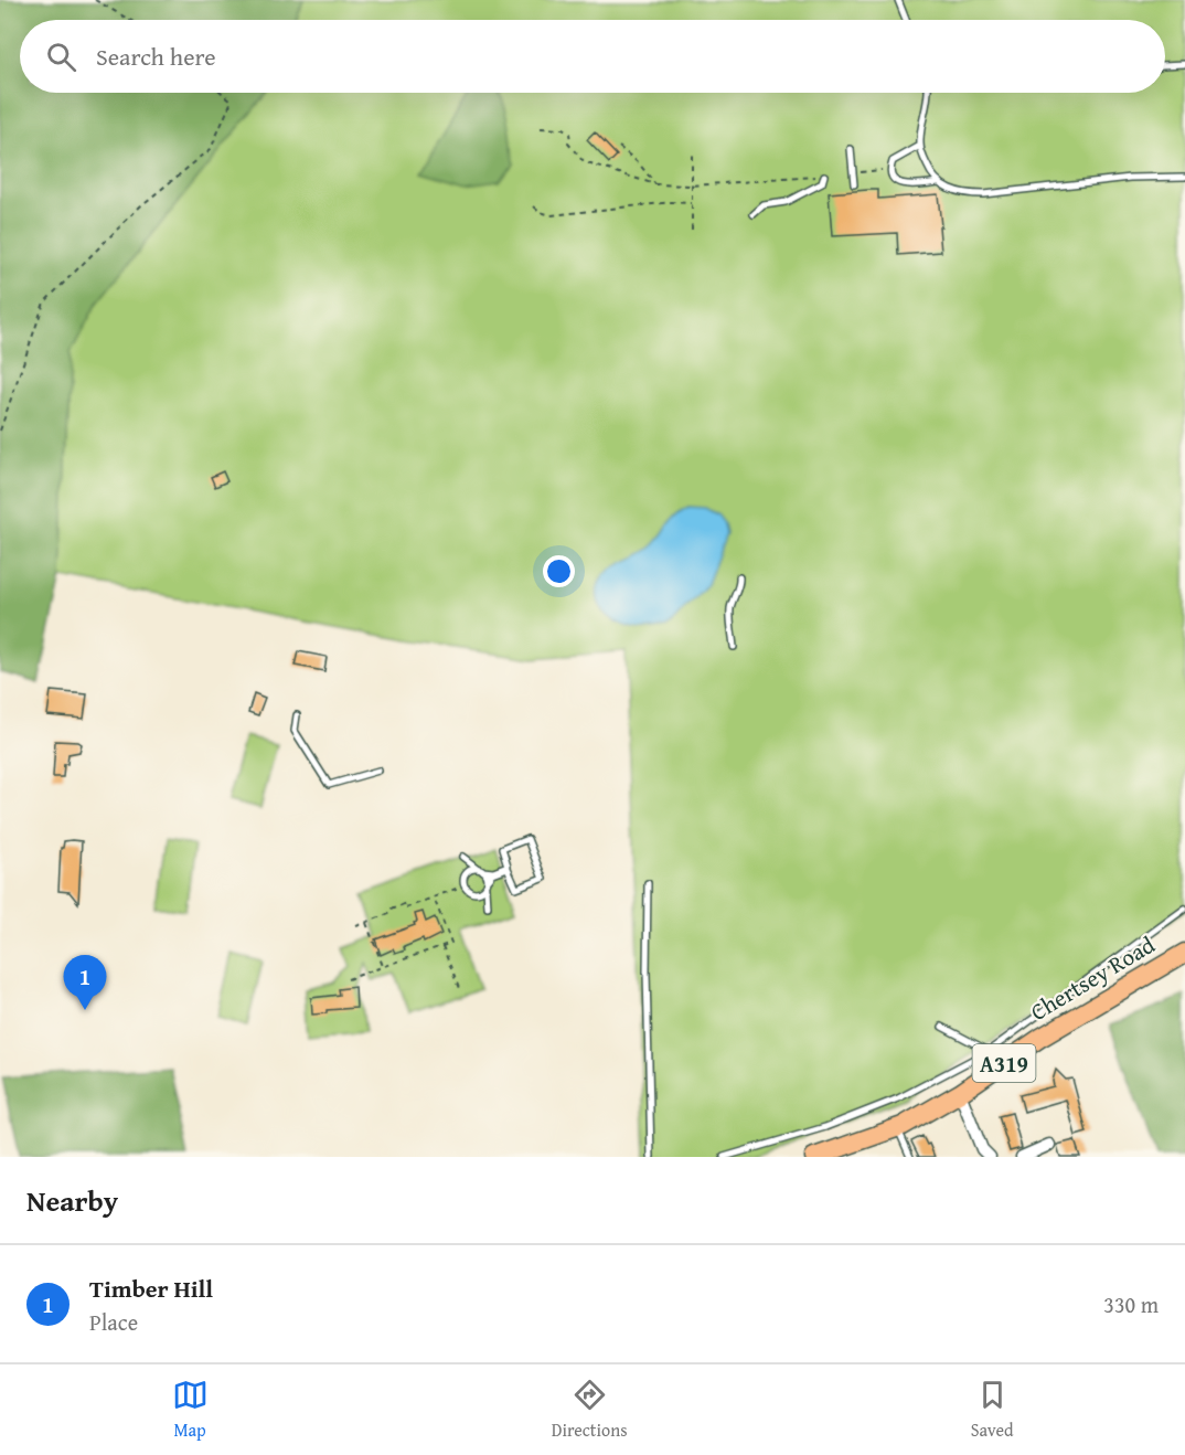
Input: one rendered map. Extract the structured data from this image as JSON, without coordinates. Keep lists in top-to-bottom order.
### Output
{
  "streets": {
    "main road": ["Chertsey Road", "A319"]
  },
  "page": {
    "search": "Search here",
    "pins": "1",
    "heading": "Nearby",
    "list": [
      {
        "mark": "1",
        "name": "Timber Hill",
        "note": "Place",
        "value": "330 m"
      }
    ],
    "nav": ["Map", "Directions", "Saved"]
  }
}
